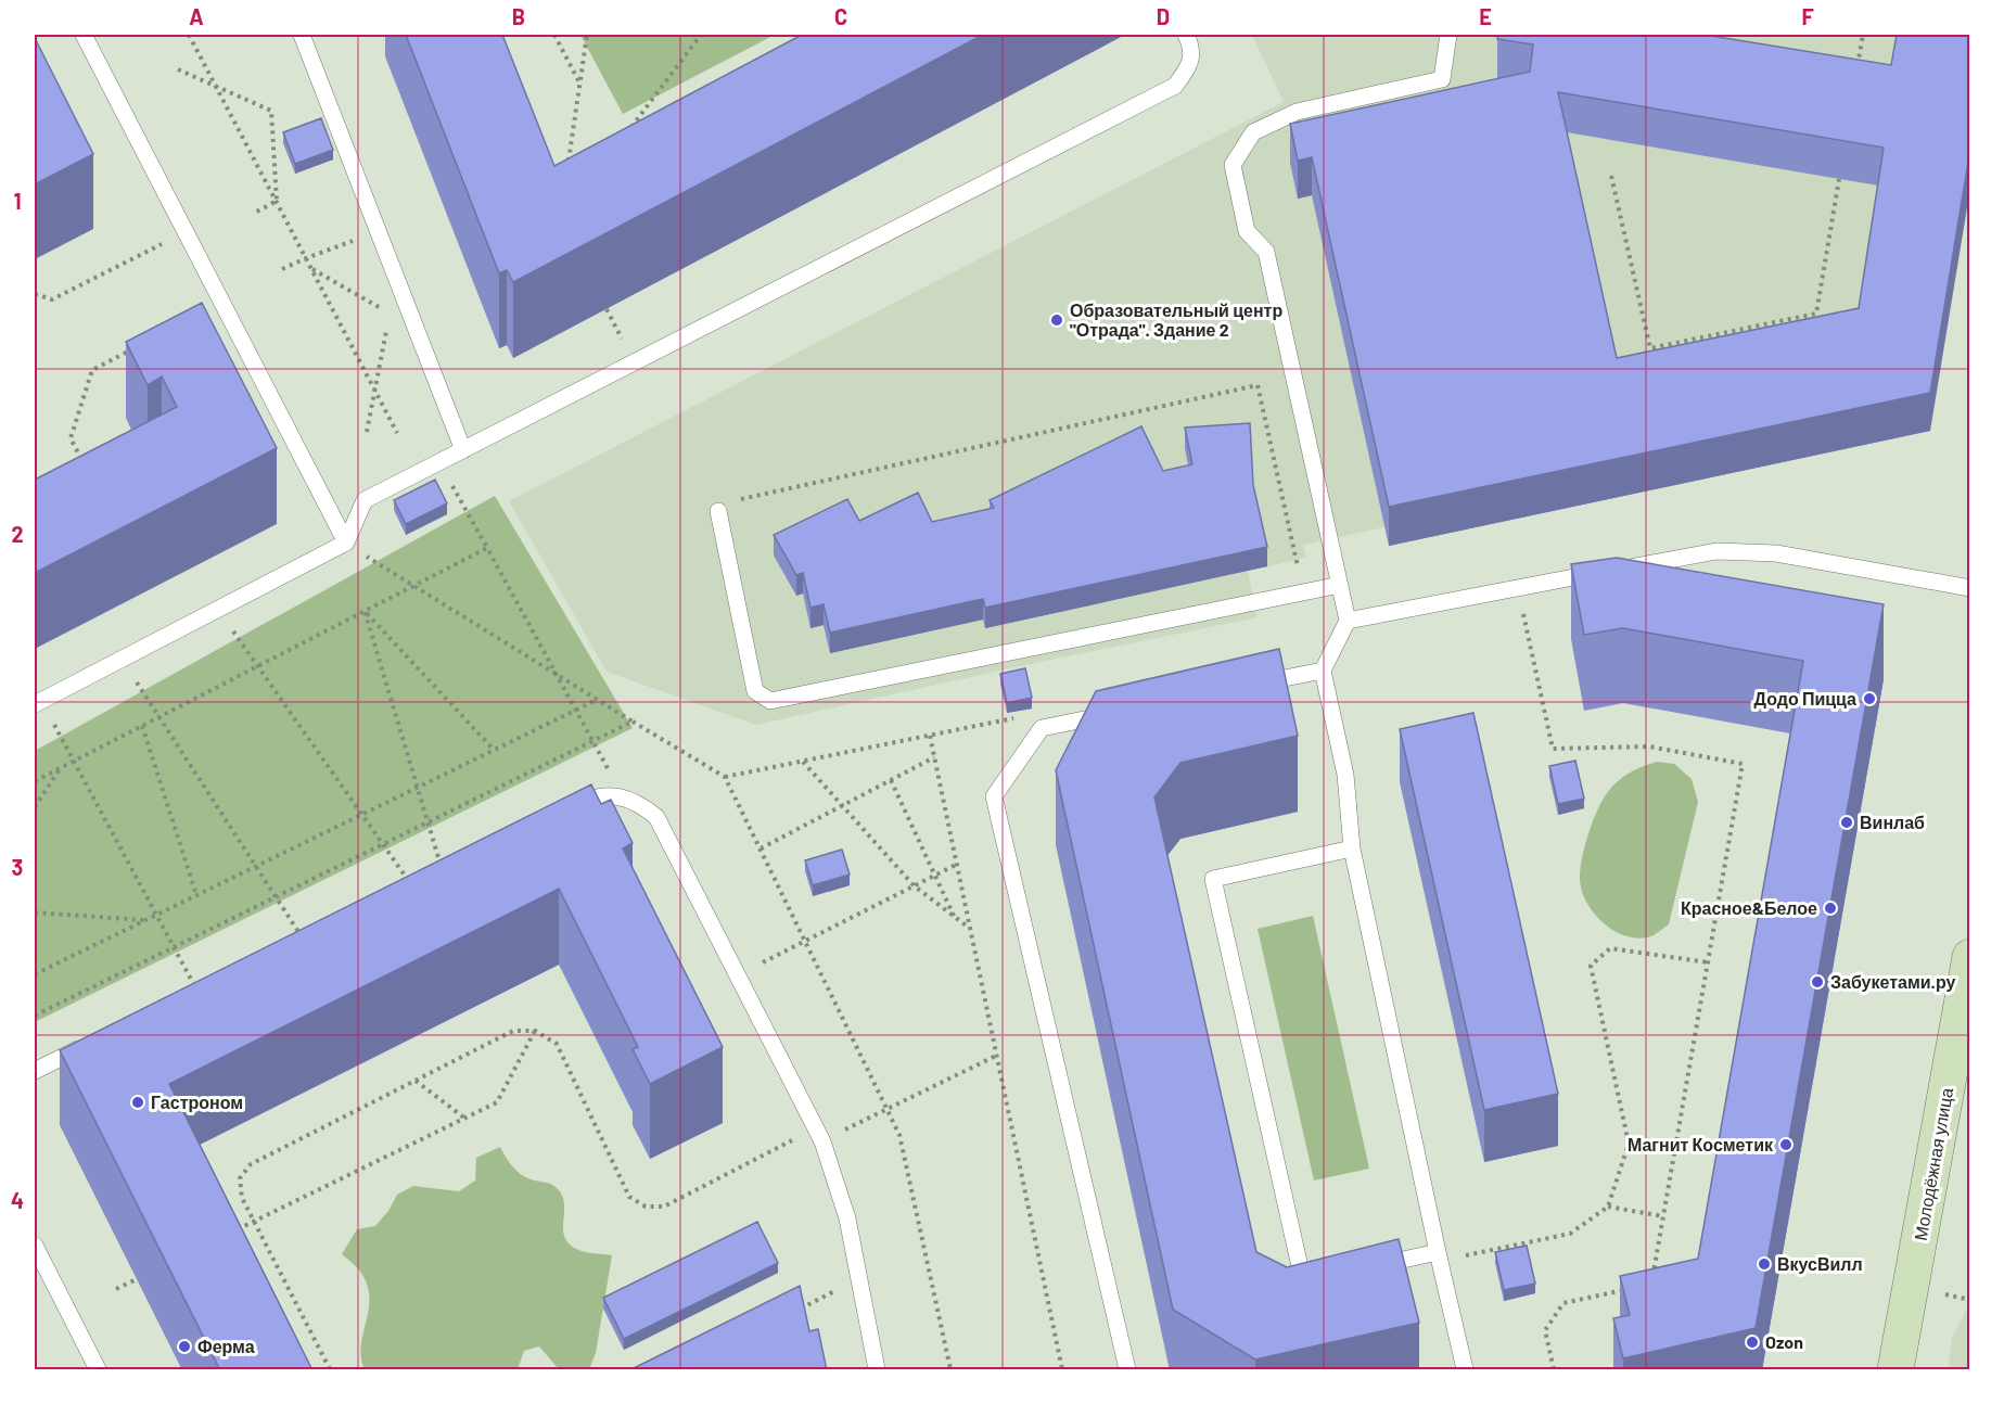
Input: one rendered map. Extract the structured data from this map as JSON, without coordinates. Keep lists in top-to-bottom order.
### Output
{
  "streets": {
    "street": ["Молодёжная улица"]
  },
  "places": [
    "Образовательный центр \"Отрада\". Здание 2",
    "Додо Пицца",
    "Винлаб",
    "Красное&Белое",
    "Забукетами.ру",
    "Гастроном",
    "Магнит Косметик",
    "ВкусВилл",
    "Ozon",
    "Ферма"
  ],
  "grid": {
    "columns": [
      "A",
      "B",
      "C",
      "D",
      "E",
      "F"
    ],
    "rows": [
      "1",
      "2",
      "3",
      "4"
    ]
  }
}
